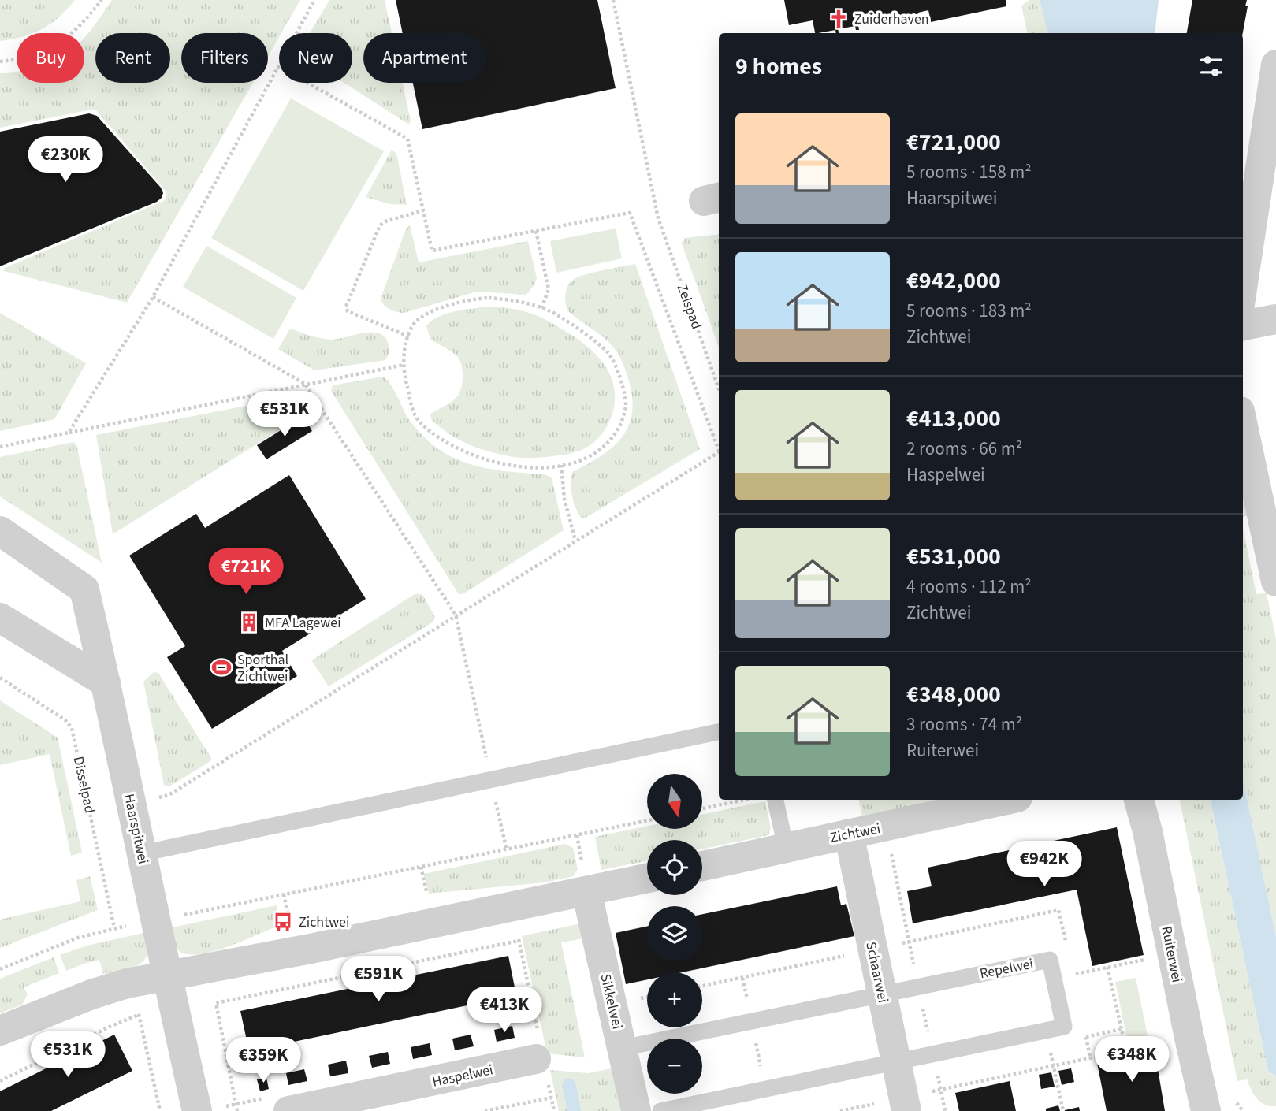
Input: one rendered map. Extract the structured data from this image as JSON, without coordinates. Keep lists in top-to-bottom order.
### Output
{
  "streets": {
    "street": [
      "Haarspitwei",
      "Zichtwei",
      "Ruiterwei",
      "Schaarwei",
      "Sikkelwei",
      "Haspelwei"
    ],
    "lane": ["Repelwei"],
    "path": ["Zeispad", "Disselpad"]
  },
  "crossings": [
    ["Zichtwei", "Schaarwei"],
    ["Repelwei", "Schaarwei"],
    ["Repelwei", "Sikkelwei"]
  ],
  "places": {
    "church": ["Zuiderhaven"],
    "building": ["MFA Lagewei"],
    "sports": ["Sporthal Zichtwei"],
    "bus stop": ["Zichtwei"]
  },
  "north": "bottom",
  "page": {
    "chip": [
      "Buy",
      "Rent",
      "Filters",
      "New",
      "Apartment"
    ],
    "heading": "9 homes",
    "list": [
      {
        "name": "€721,000",
        "note": "5 rooms · 158 m² · Haarspitwei"
      },
      {
        "name": "€942,000",
        "note": "5 rooms · 183 m² · Zichtwei"
      },
      {
        "name": "€413,000",
        "note": "2 rooms · 66 m² · Haspelwei"
      },
      {
        "name": "€531,000",
        "note": "4 rooms · 112 m² · Zichtwei"
      },
      {
        "name": "€348,000",
        "note": "3 rooms · 74 m² · Ruiterwei"
      }
    ],
    "price": [
      "€230K",
      "€531K",
      "€721K",
      "€942K",
      "€591K",
      "€413K",
      "€531K",
      "€348K",
      "€359K"
    ],
    "map_buttons": ["+", "−"]
  }
}
